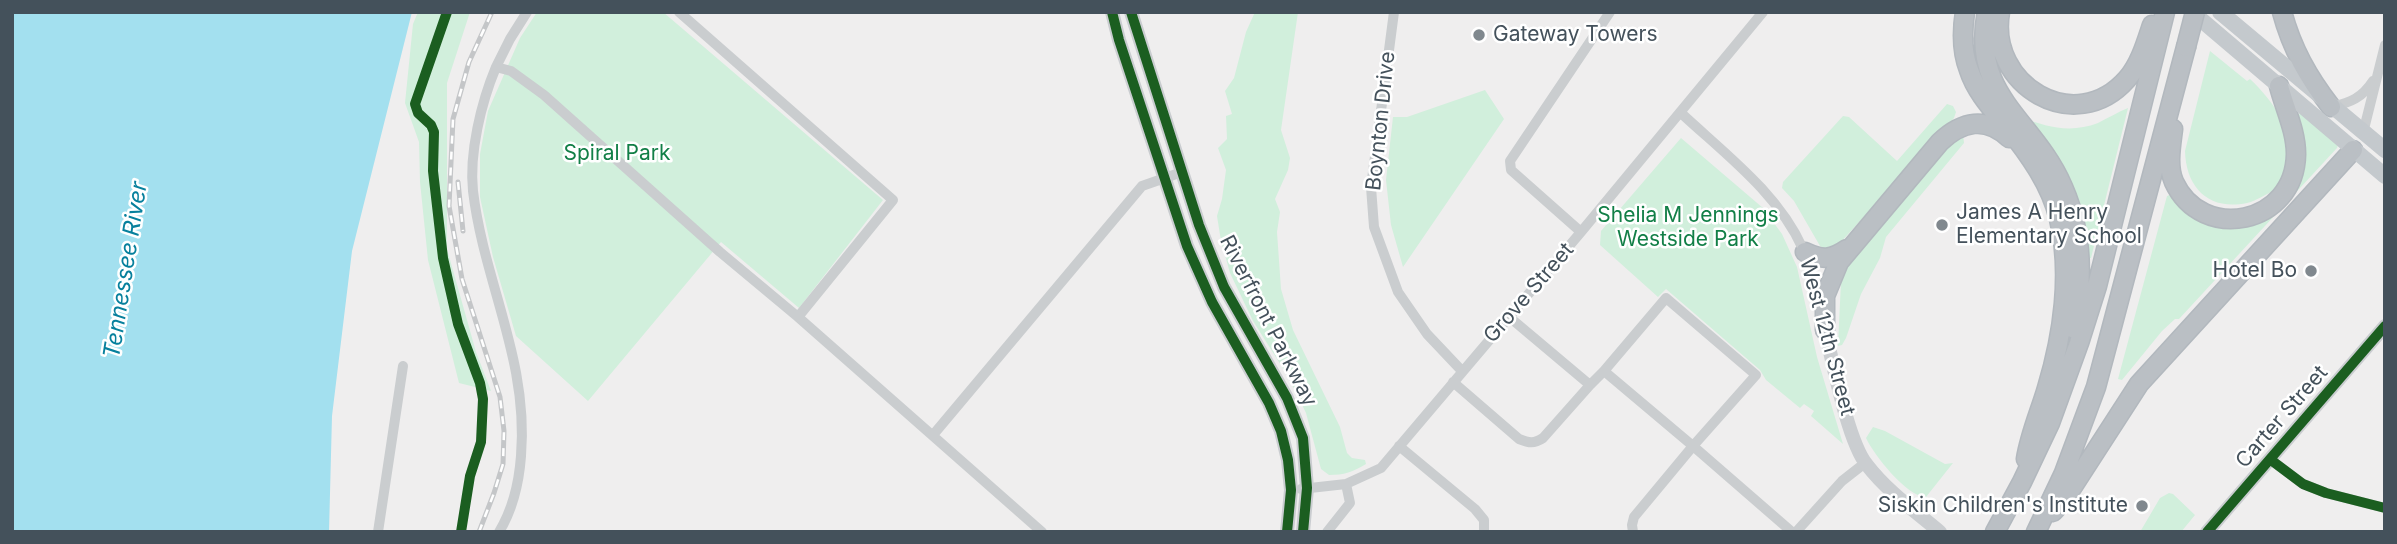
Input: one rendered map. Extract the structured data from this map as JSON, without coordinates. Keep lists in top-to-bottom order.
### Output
{
  "streets": {
    "main road": ["Riverfront Parkway", "West 12th Street", "Carter Street"],
    "street": ["Boynton Drive", "Grove Street"]
  },
  "crossings": [
    ["Boynton Drive", "Grove Street"],
    ["Grove Street", "Riverfront Parkway"],
    ["Grove Street", "West 12th Street"]
  ],
  "water": ["Tennessee River"],
  "parks": ["Spiral Park", "Shelia M Jennings Westside Park"],
  "places": [
    "Gateway Towers",
    "James A Henry Elementary School",
    "Hotel Bo",
    "Siskin Children's Institute"
  ]
}
